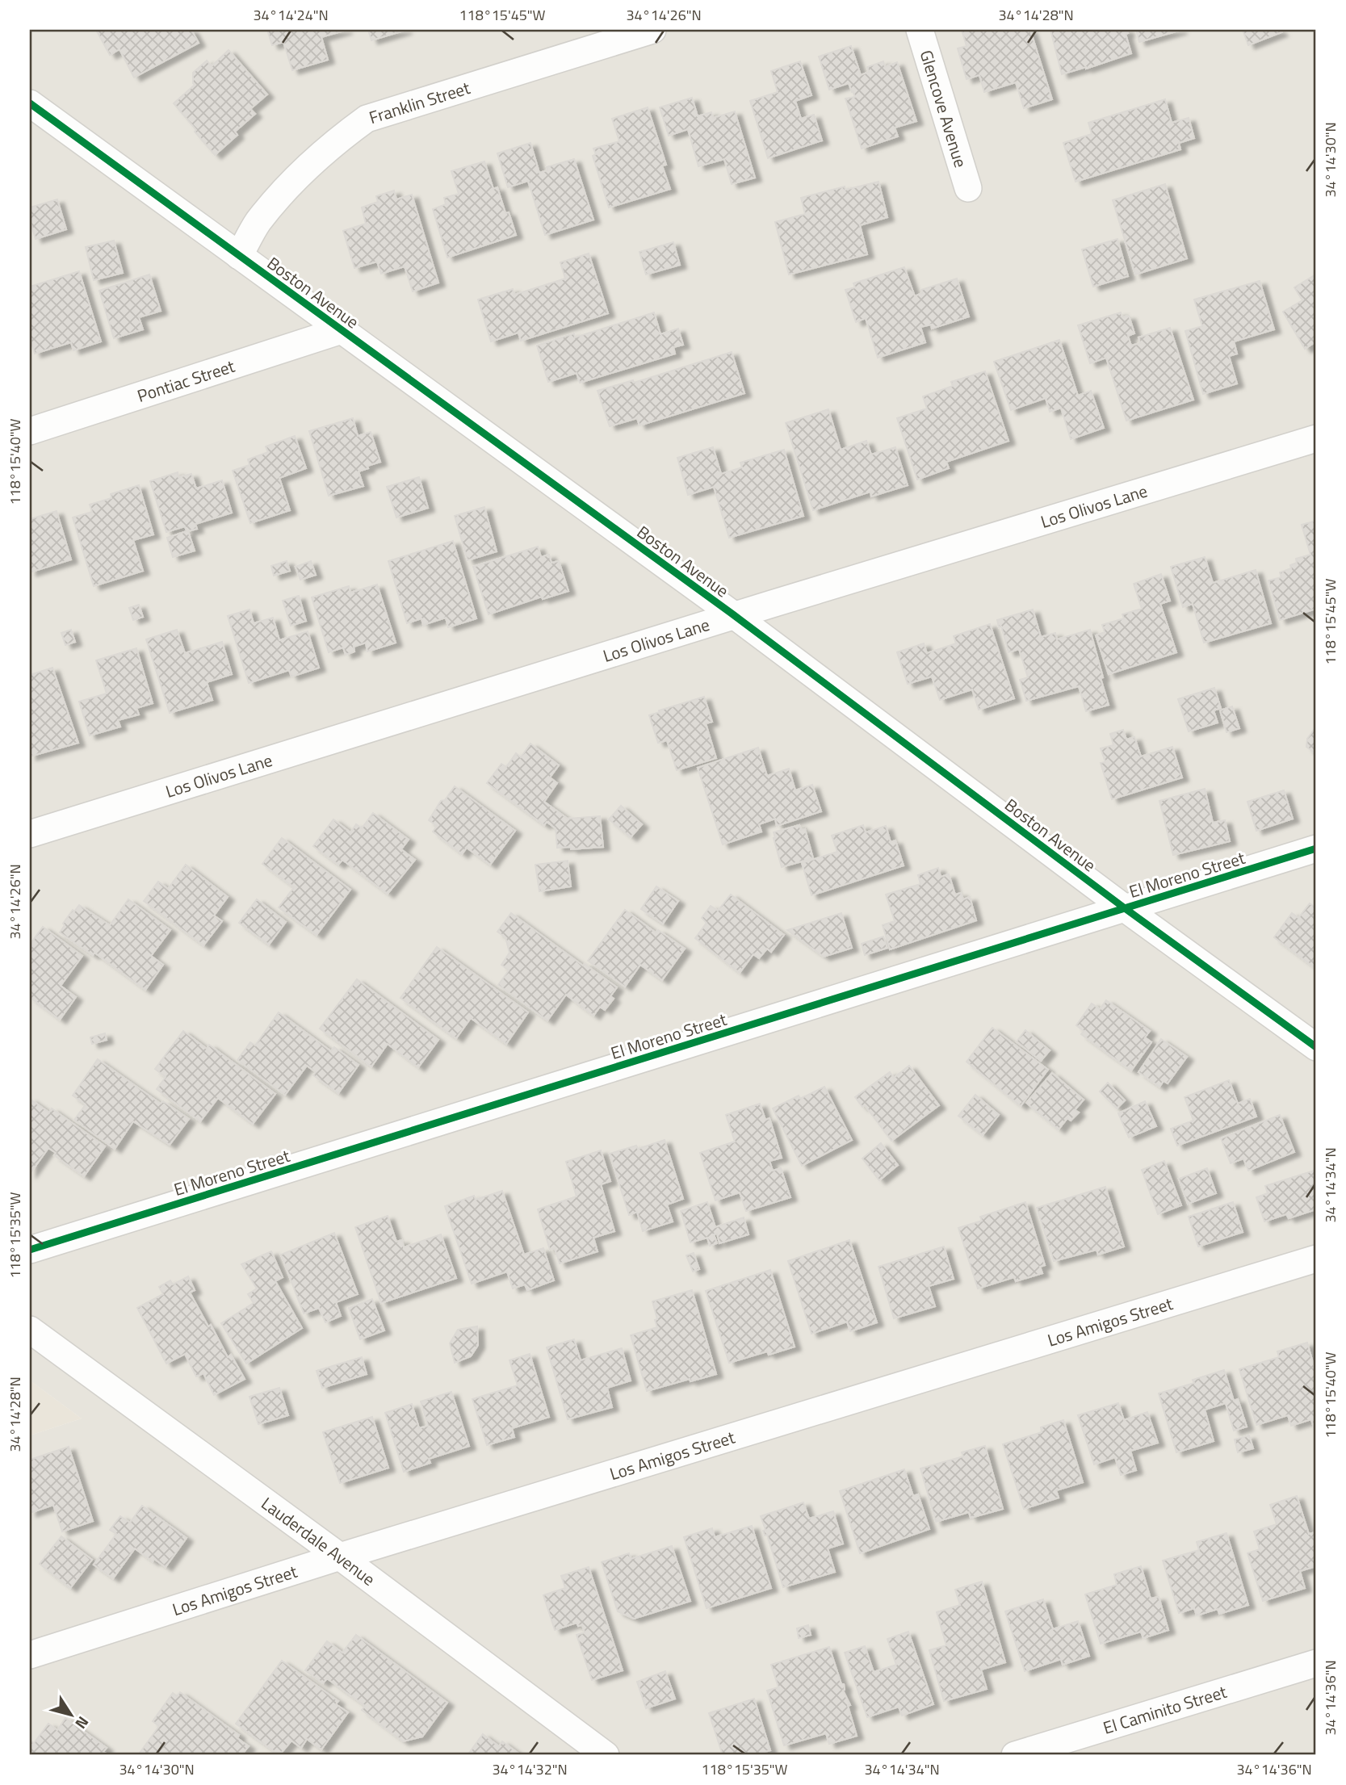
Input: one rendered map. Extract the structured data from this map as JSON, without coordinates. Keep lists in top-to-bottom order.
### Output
{
  "streets": {
    "street": [
      "Franklin Street",
      "Glencove Avenue",
      "Boston Avenue",
      "Pontiac Street",
      "Los Olivos Lane",
      "El Moreno Street",
      "Los Amigos Street",
      "Lauderdale Avenue",
      "El Caminito Street"
    ]
  },
  "crossings": [
    ["Franklin Street", "Boston Avenue"],
    ["Boston Avenue", "Pontiac Street"],
    ["Boston Avenue", "Los Olivos Lane"],
    ["Boston Avenue", "El Moreno Street"],
    ["Los Amigos Street", "Lauderdale Avenue"]
  ],
  "north": "bottom right",
  "coordinates": [
    "34°14'24\"N",
    "118°15'45\"W",
    "34°14'26\"N",
    "34°14'28\"N",
    "34°14'30\"N",
    "118°15'40\"W",
    "34°14'34\"N",
    "118°15'35\"W",
    "34°14'36\"N",
    "34°14'32\"N"
  ]
}
